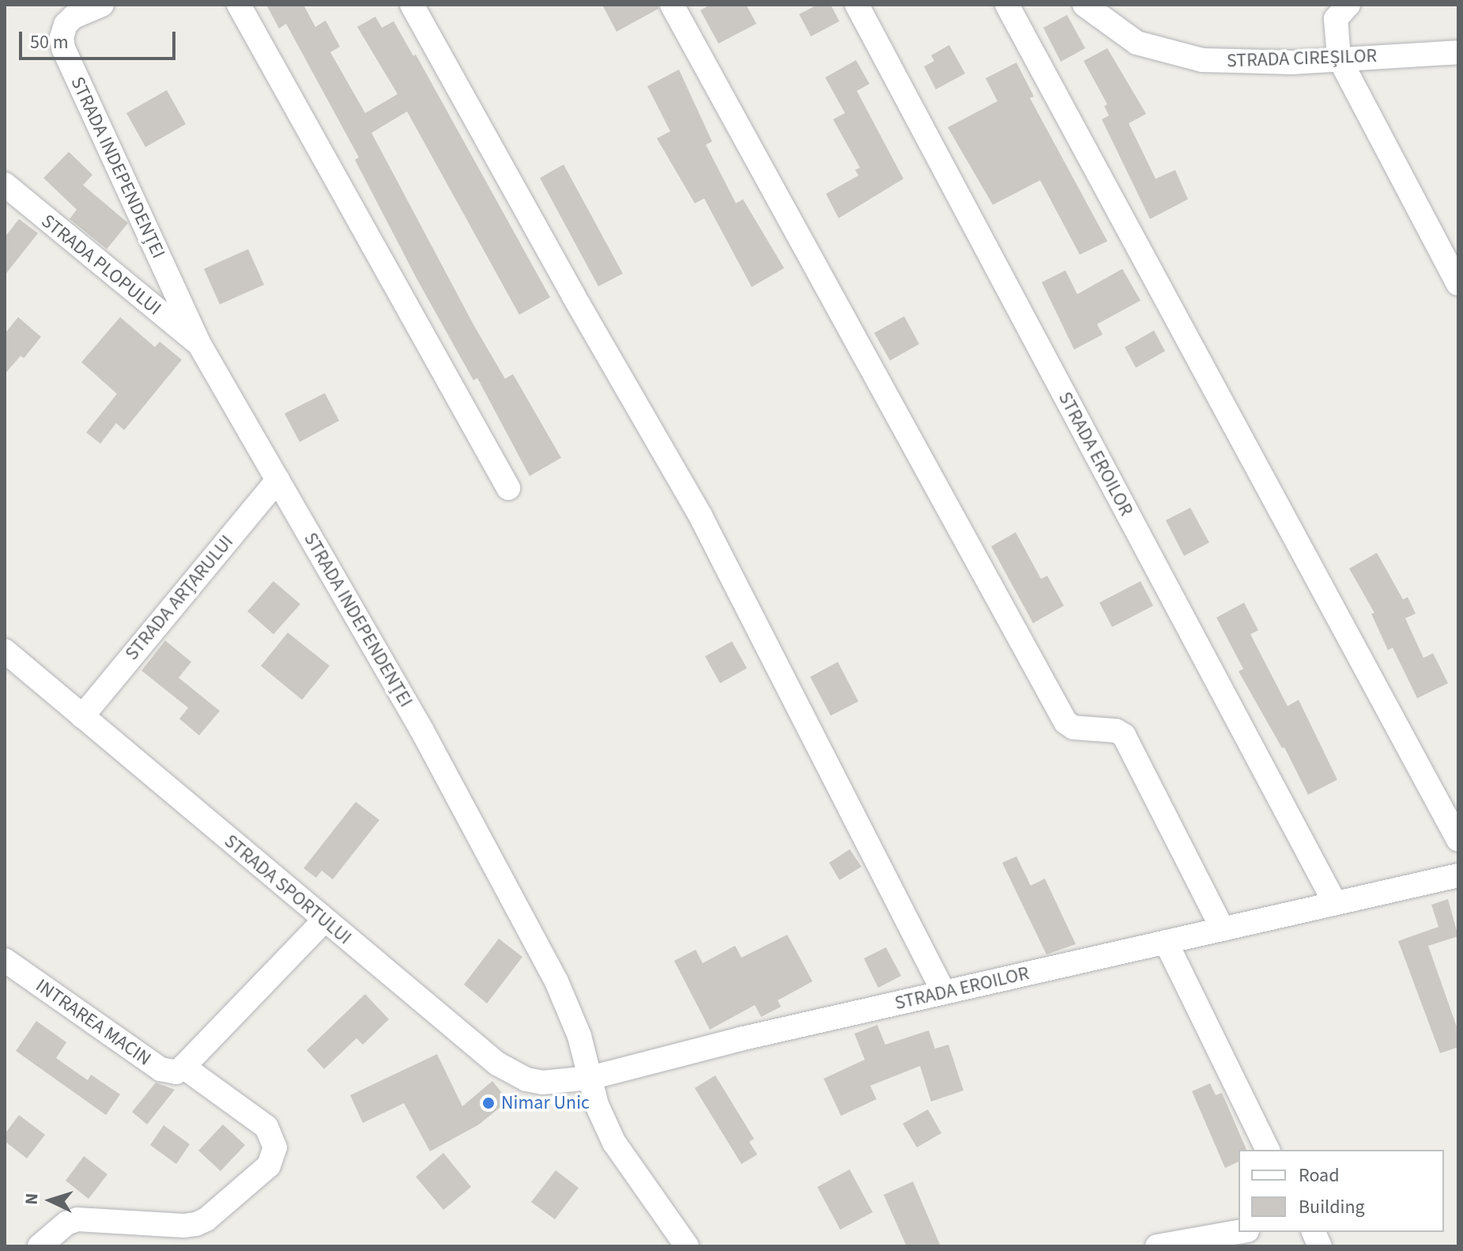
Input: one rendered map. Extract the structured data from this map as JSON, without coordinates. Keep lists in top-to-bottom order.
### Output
{
  "streets": {
    "street": [
      "STRADA CIREȘILOR",
      "STRADA INDEPENDENȚEI",
      "STRADA PLOPULUI",
      "STRADA EROILOR",
      "STRADA ARȚARULUI",
      "STRADA SPORTULUI",
      "INTRAREA MACIN"
    ]
  },
  "crossings": [
    ["STRADA INDEPENDENȚEI", "STRADA PLOPULUI"],
    ["STRADA INDEPENDENȚEI", "STRADA EROILOR"],
    ["STRADA INDEPENDENȚEI", "STRADA ARȚARULUI"],
    ["STRADA INDEPENDENȚEI", "STRADA SPORTULUI"],
    ["STRADA EROILOR", "STRADA SPORTULUI"],
    ["STRADA ARȚARULUI", "STRADA SPORTULUI"]
  ],
  "places": ["Nimar Unic"],
  "legend": ["Road", "Building"],
  "scale_bar": "50 m",
  "north": "left"
}
